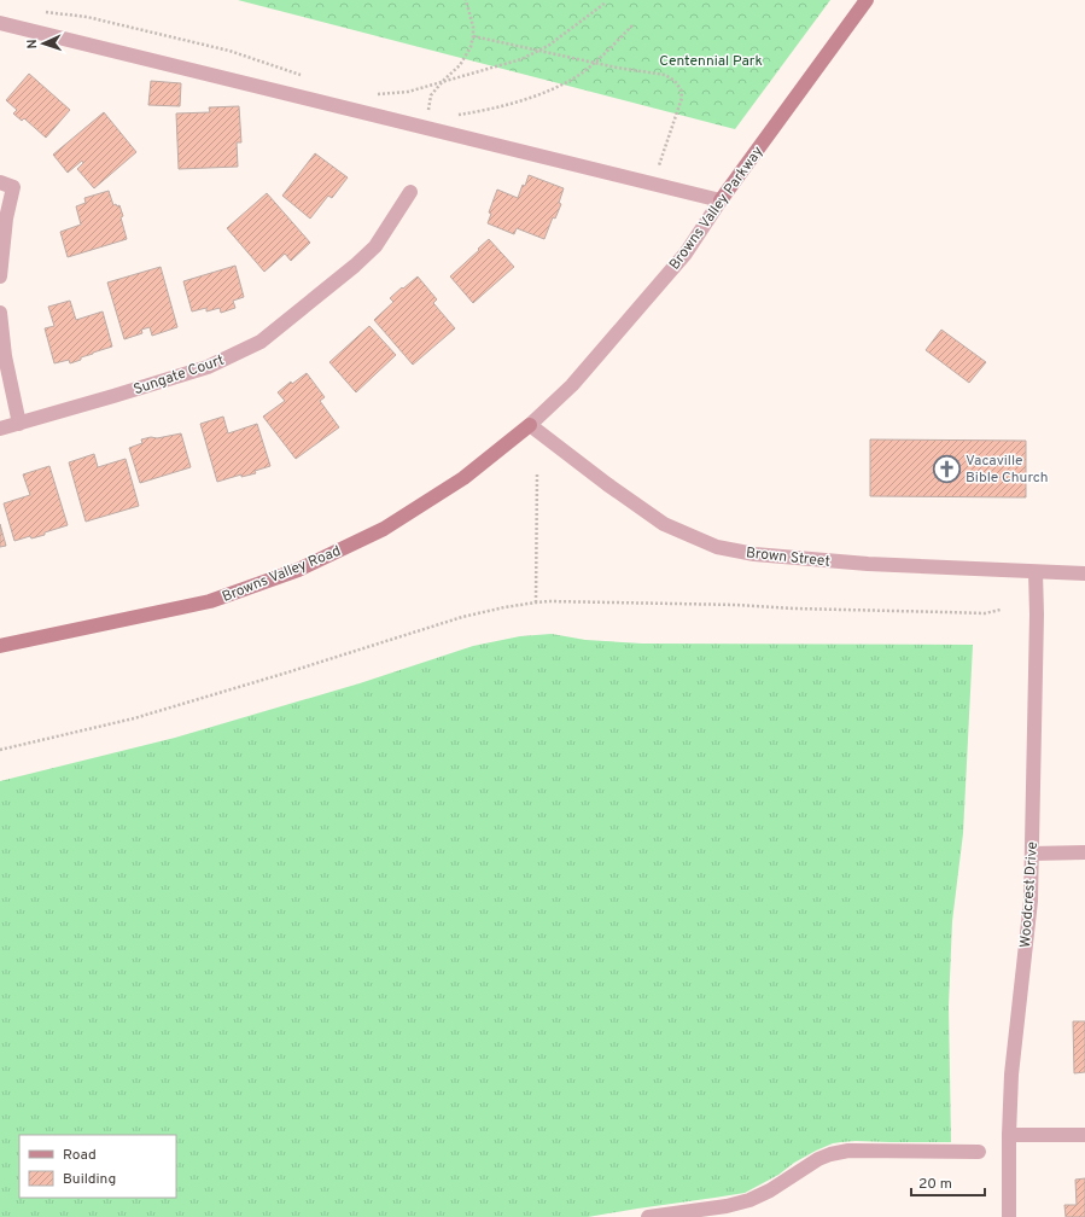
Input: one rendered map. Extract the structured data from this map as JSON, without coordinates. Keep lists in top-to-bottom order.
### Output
{
  "streets": {
    "main road": ["Browns Valley Parkway", "Browns Valley Road"],
    "street": ["Sungate Court", "Brown Street", "Woodcrest Drive"]
  },
  "crossings": [
    ["Browns Valley Parkway", "Brown Street"],
    ["Browns Valley Parkway", "Browns Valley Road"],
    ["Brown Street", "Browns Valley Road"],
    ["Brown Street", "Woodcrest Drive"]
  ],
  "parks": ["Centennial Park"],
  "places": {
    "church": ["Vacaville Bible Church"]
  },
  "legend": ["Road", "Building"],
  "scale_bar": "20 m",
  "north": "left"
}
